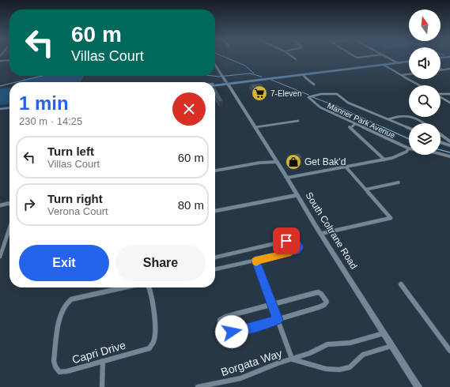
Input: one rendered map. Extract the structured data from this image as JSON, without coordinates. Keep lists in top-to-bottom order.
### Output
{
  "streets": {
    "main road": ["South Coltrane Road"],
    "street": ["Manner Park Avenue", "Capri Drive", "Borgata Way"]
  },
  "crossings": [
    ["South Coltrane Road", "Borgata Way"]
  ],
  "places": {
    "supermarket": ["7-Eleven"],
    "shop": ["Get Bak'd"]
  },
  "north": "top",
  "page": {
    "turn": ["60 m", "Villas Court"],
    "heading": ["1 min", "230 m · 14:25"],
    "list": [
      {
        "name": "Turn left",
        "note": "Villas Court",
        "value": "60 m"
      },
      {
        "name": "Turn right",
        "note": "Verona Court",
        "value": "80 m"
      }
    ],
    "buttons": ["Exit", "Share"]
  }
}
